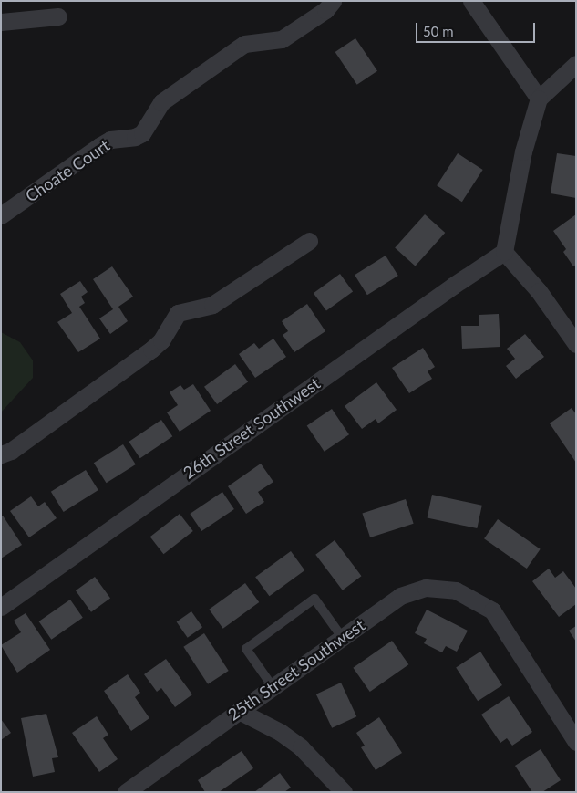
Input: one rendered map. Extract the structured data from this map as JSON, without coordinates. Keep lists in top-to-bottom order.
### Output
{
  "streets": {
    "street": ["Choate Court", "26th Street Southwest", "25th Street Southwest"]
  },
  "scale_bar": "50 m"
}
